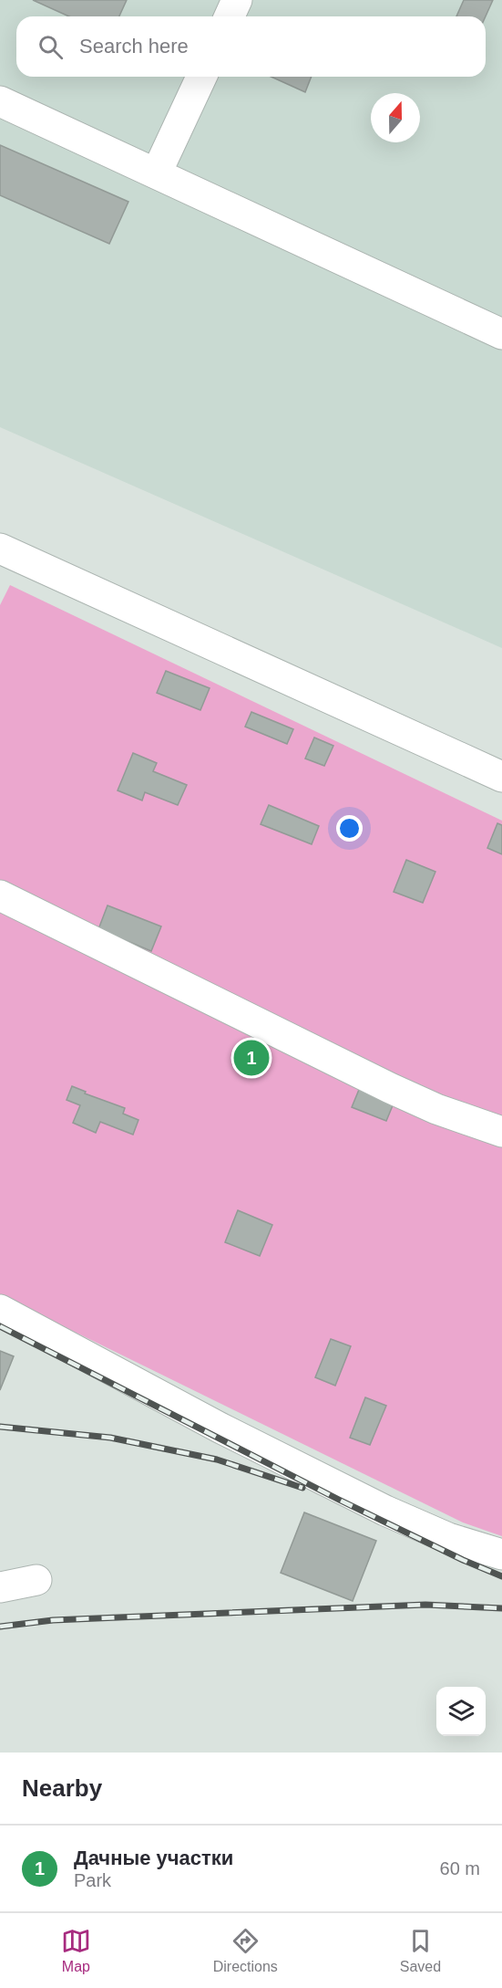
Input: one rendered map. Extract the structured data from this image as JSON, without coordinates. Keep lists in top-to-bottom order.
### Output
{
  "north": "top",
  "page": {
    "search": "Search here",
    "pins": "1",
    "heading": "Nearby",
    "list": [
      {
        "mark": "1",
        "name": "Дачные участки",
        "note": "Park",
        "value": "60 m"
      }
    ],
    "nav": ["Map", "Directions", "Saved"]
  }
}
